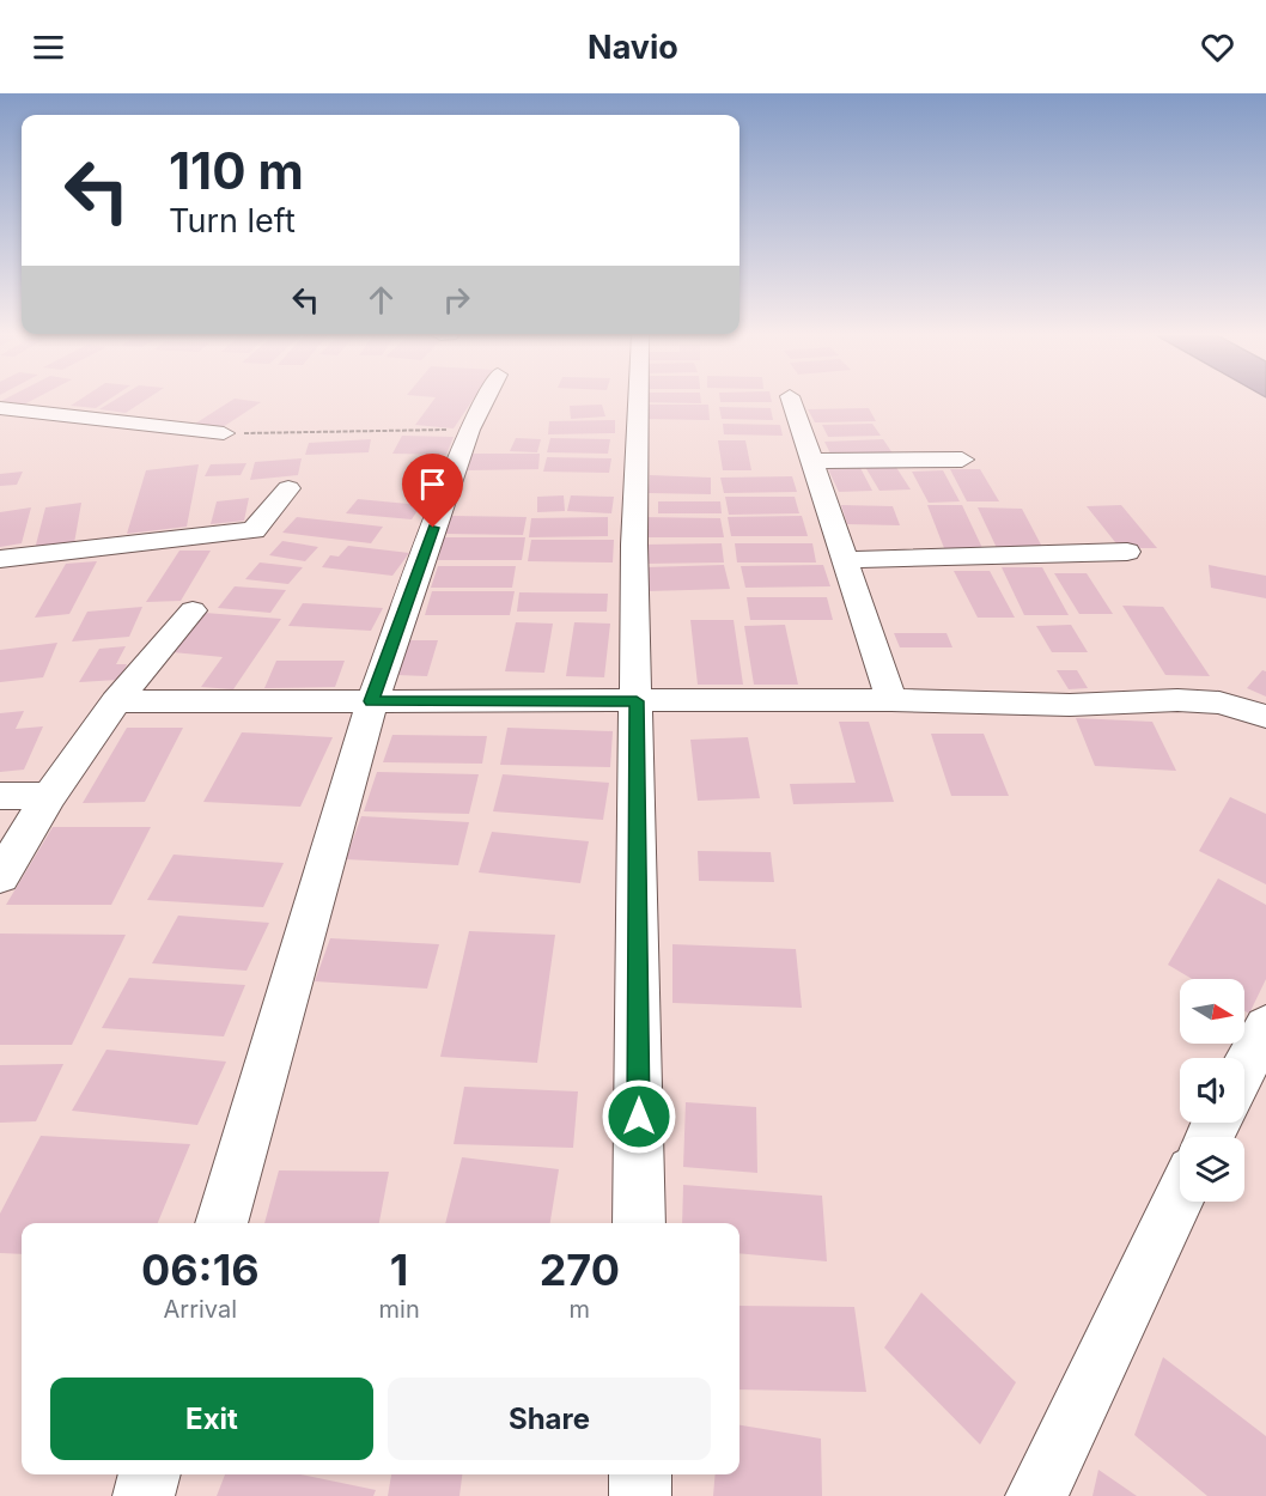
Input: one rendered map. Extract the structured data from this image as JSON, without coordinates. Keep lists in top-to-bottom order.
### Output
{
  "north": "right",
  "page": {
    "header": "Navio",
    "turn": ["110 m", "Turn left"],
    "eta": [
      "06:16",
      "Arrival",
      "1",
      "min",
      "270",
      "m"
    ],
    "buttons": ["Exit", "Share"]
  }
}
